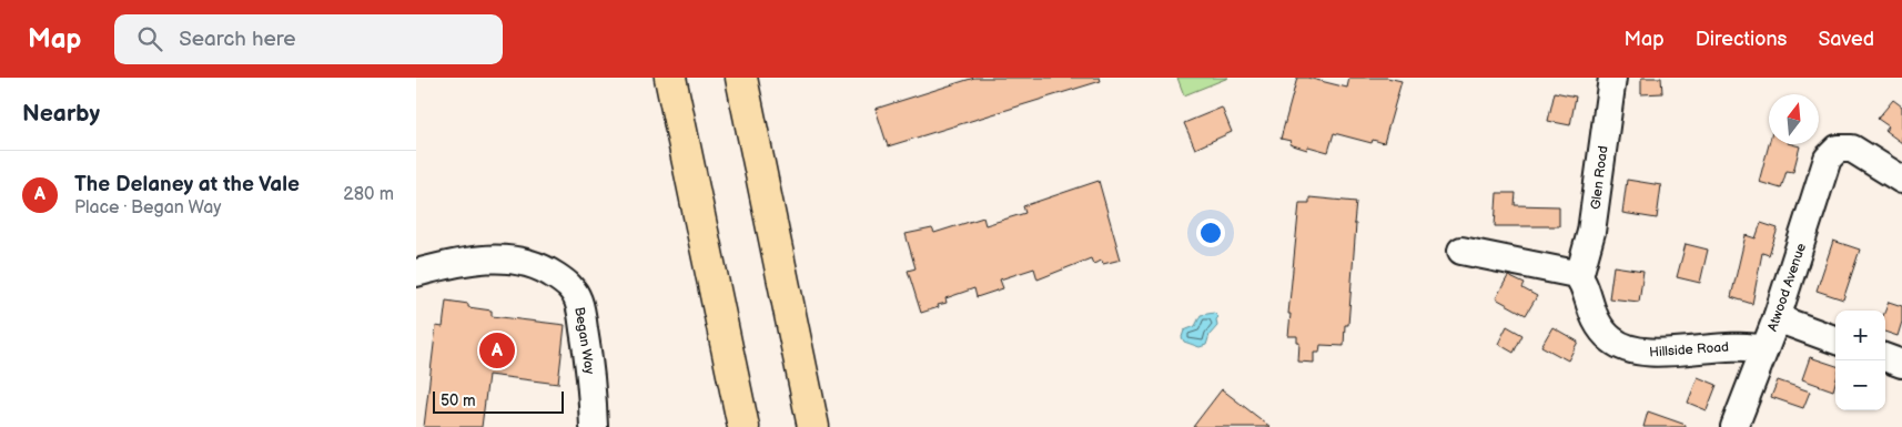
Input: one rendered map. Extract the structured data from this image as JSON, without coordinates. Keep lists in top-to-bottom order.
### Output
{
  "streets": {
    "street": [
      "Glen Road",
      "Atwood Avenue",
      "Began Way",
      "Hillside Road"
    ]
  },
  "crossings": [
    ["Glen Road", "Hillside Road"],
    ["Atwood Avenue", "Hillside Road"]
  ],
  "scale_bar": "50 m",
  "north": "top",
  "page": {
    "header": "Map",
    "search": "Search here",
    "nav": ["Map", "Directions", "Saved"],
    "heading": "Nearby",
    "list": [
      {
        "mark": "A",
        "name": "The Delaney at the Vale",
        "note": "Place · Began Way",
        "value": "280 m"
      }
    ],
    "map_buttons": ["+", "−"],
    "pins": "A",
    "scale": "50 m"
  }
}
